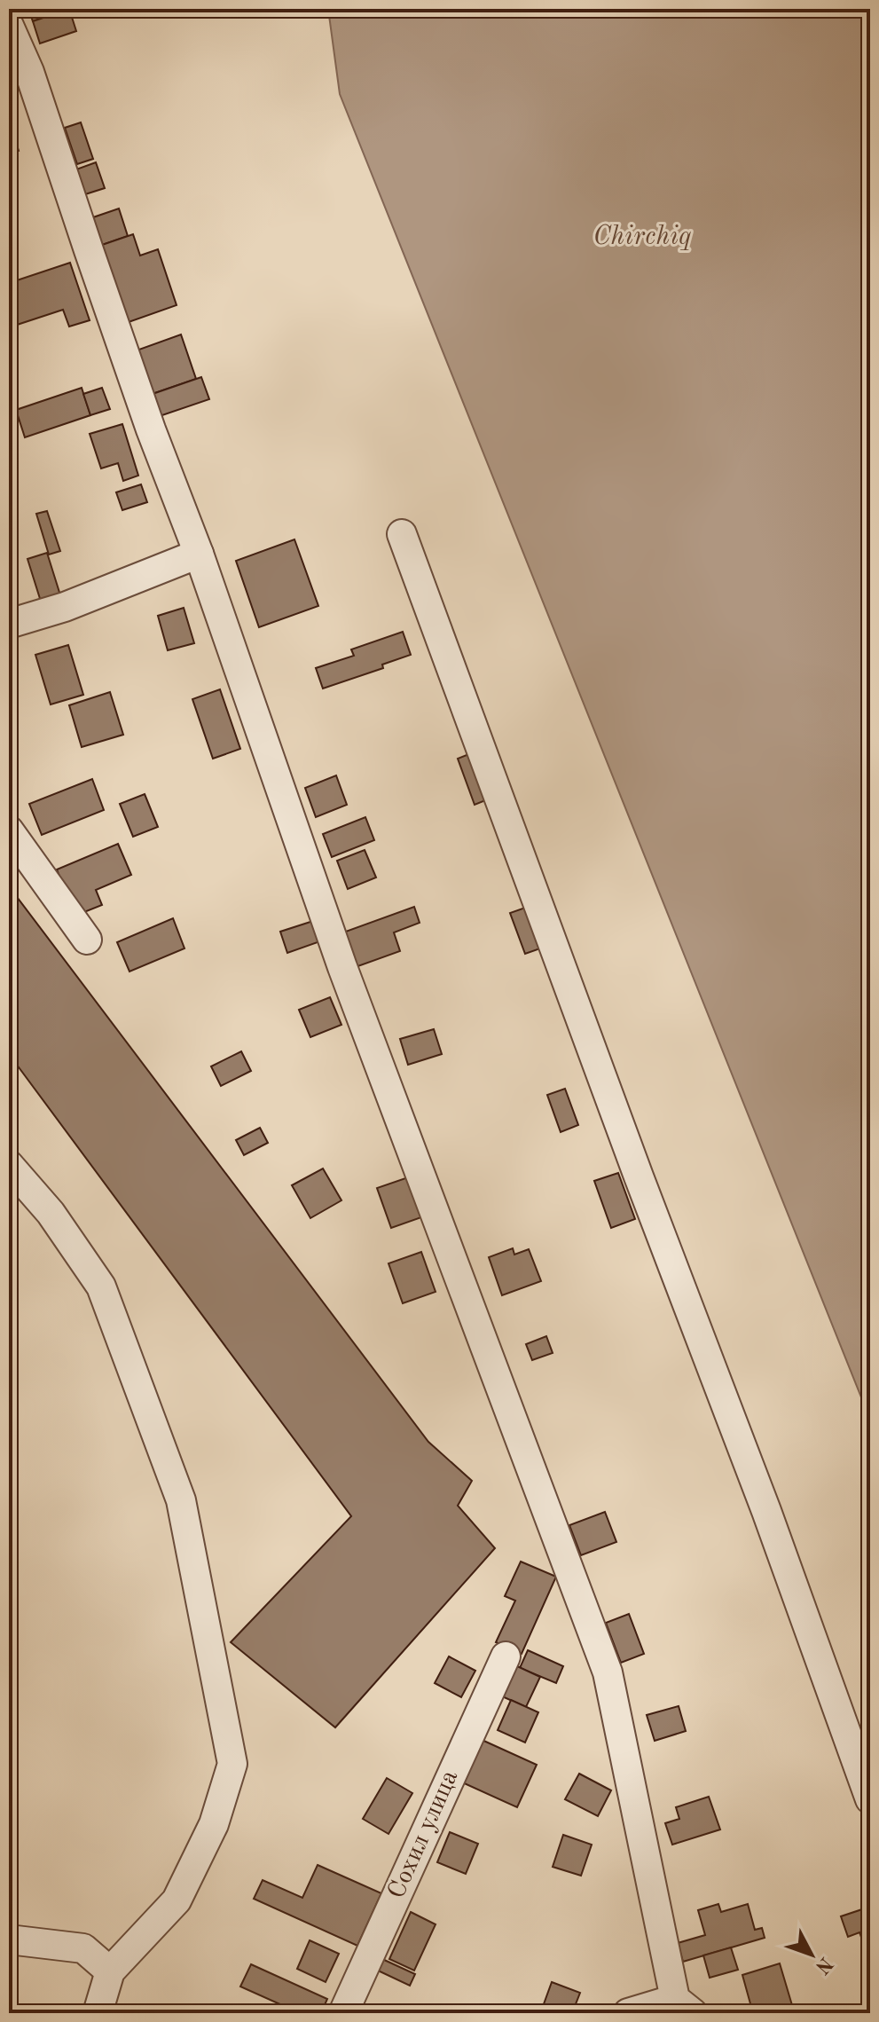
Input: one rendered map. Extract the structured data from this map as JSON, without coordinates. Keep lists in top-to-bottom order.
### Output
{
  "streets": {
    "street": ["Сохил улица"]
  },
  "water": ["Chirchiq"],
  "north": "bottom right"
}
